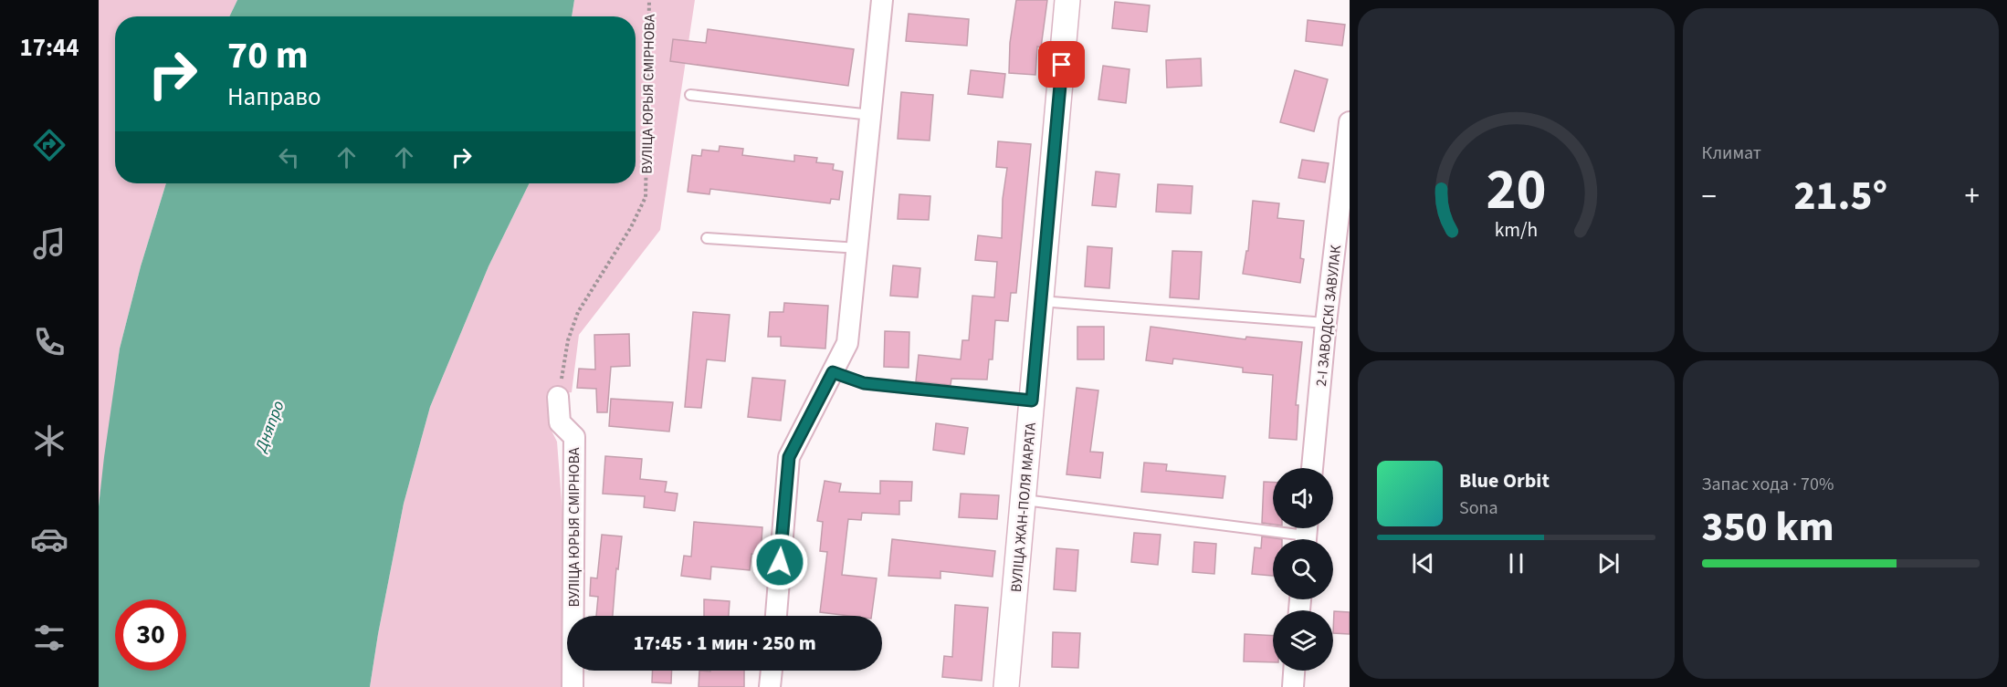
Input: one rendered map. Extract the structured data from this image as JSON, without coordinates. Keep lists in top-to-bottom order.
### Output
{
  "streets": {
    "street": ["ВУЛІЦА ЮРЫЯ СМІРНОВА", "2-І ЗАВОДСКІ ЗАВУЛАК", "ВУЛІЦА ЖАН-ПОЛЯ МАРАТА"]
  },
  "water": ["Дняпро"],
  "page": {
    "tabs": "17:44",
    "tile": [
      "Климат",
      ["Запас хода · 70%", "350 km"]
    ],
    "turn": ["70 m", "Направо"],
    "heat": ["−", "21.5°", "+"],
    "song": ["Blue Orbit", "Sona"],
    "limit": "30",
    "trip": "17:45 · 1 мин · 250 m",
    "gauge": ["20", "km/h"]
  }
}
